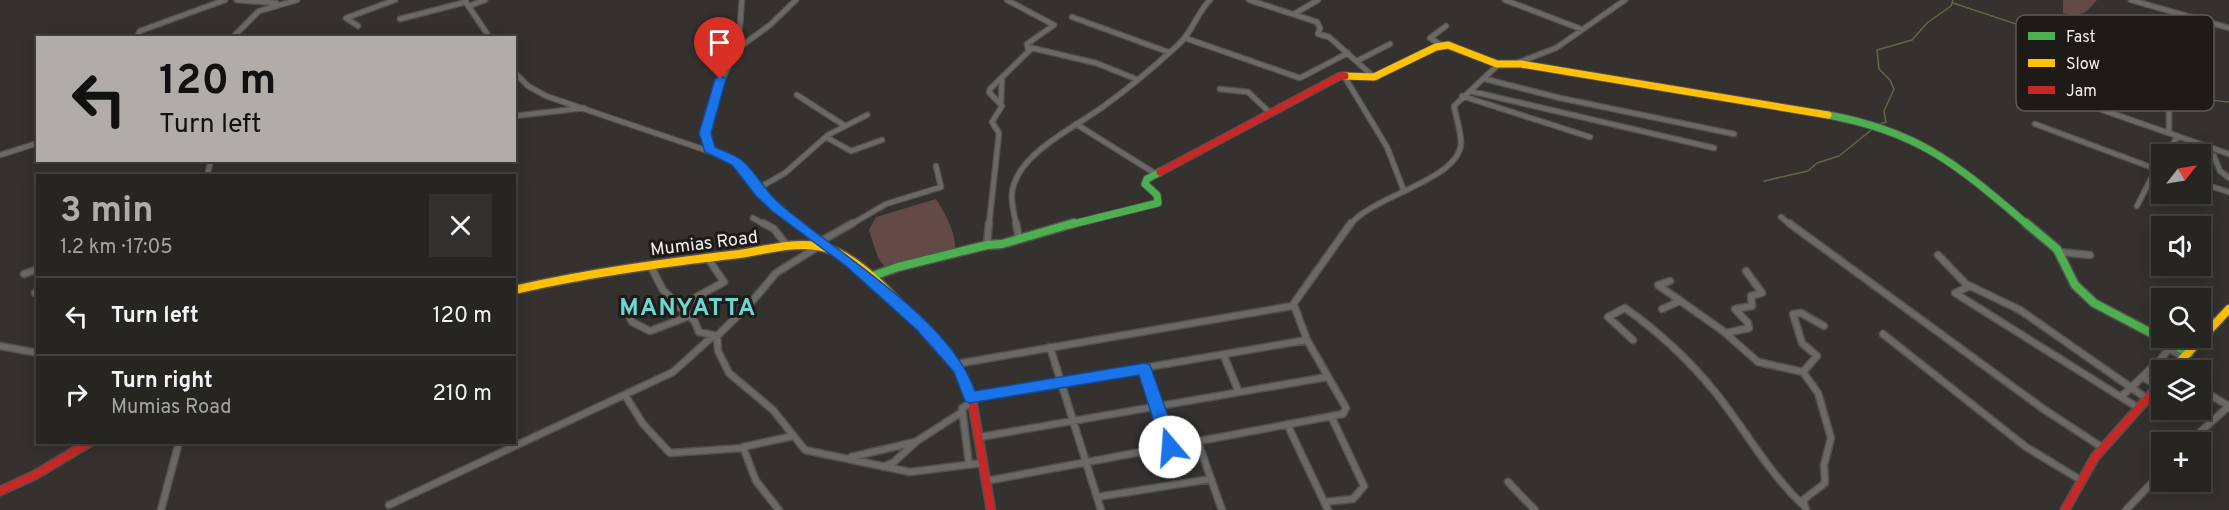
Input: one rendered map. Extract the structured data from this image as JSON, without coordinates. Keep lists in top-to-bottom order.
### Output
{
  "streets": {
    "main road": ["Mumias Road"]
  },
  "districts": ["MANYATTA"],
  "legend": ["Fast", "Slow", "Jam"],
  "north": "top right",
  "page": {
    "turn": ["120 m", "Turn left"],
    "map_buttons": "+",
    "heading": ["3 min", "1.2 km · 17:05"],
    "list": [
      {
        "name": "Turn left",
        "value": "120 m"
      },
      {
        "name": "Turn right",
        "note": "Mumias Road",
        "value": "210 m"
      }
    ]
  }
}
